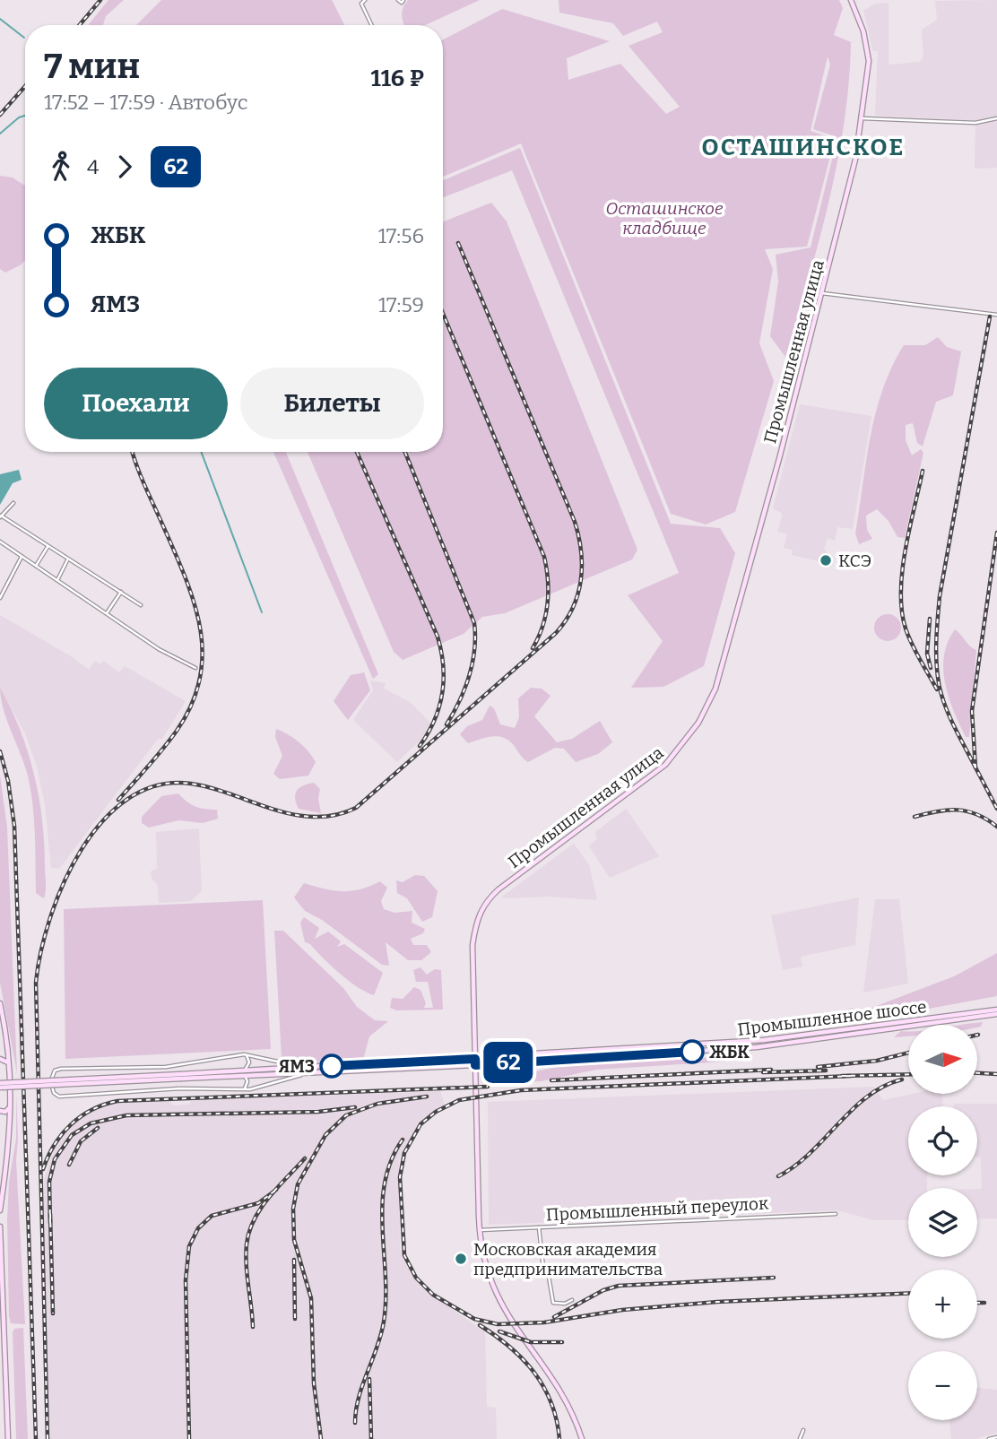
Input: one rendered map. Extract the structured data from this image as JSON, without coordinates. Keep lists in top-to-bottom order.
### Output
{
  "streets": {
    "main road": ["Промышленная улица", "Промышленное шоссе"],
    "street": ["Промышленный переулок"]
  },
  "crossings": [
    ["Промышленная улица", "Промышленное шоссе"],
    ["Промышленная улица", "Промышленный переулок"]
  ],
  "districts": ["ОСТАШИНСКОЕ"],
  "parks": ["Осташинское кладбище"],
  "places": [
    "КСЭ",
    "ЖБК",
    "ЯМЗ",
    "Московская академия предпринимательства"
  ],
  "lines": ["bus line 62"],
  "north": "right",
  "page": {
    "on_map": "62",
    "heading": ["7 мин", "17:52 – 17:59 · Автобус", "116 ₽"],
    "legs": ["4", "62"],
    "list": [
      {
        "name": "ЖБК",
        "value": "17:56"
      },
      {
        "name": "ЯМЗ",
        "value": "17:59"
      }
    ],
    "buttons": ["Поехали", "Билеты"],
    "map_buttons": ["+", "−"]
  }
}
